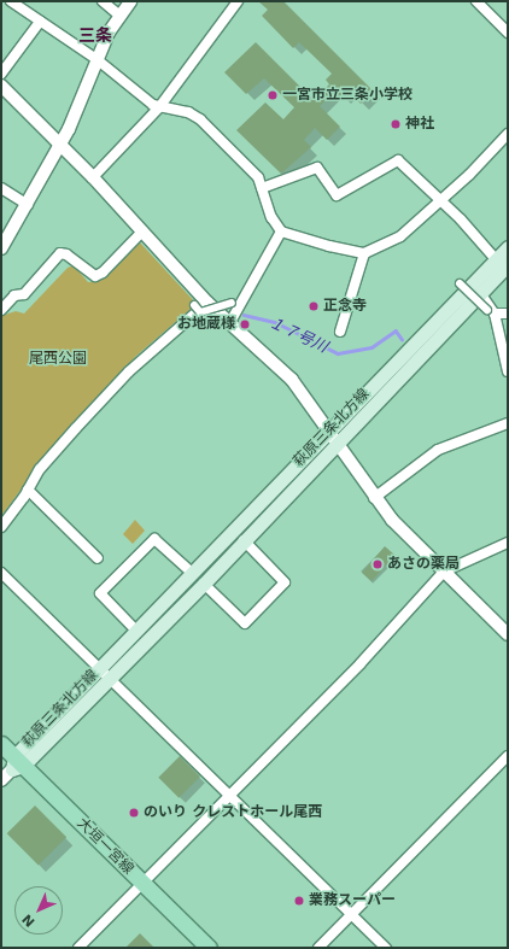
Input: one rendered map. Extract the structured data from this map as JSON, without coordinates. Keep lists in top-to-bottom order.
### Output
{
  "streets": {
    "main road": ["萩原三条北方線", "大垣一宮線"]
  },
  "crossings": [
    ["萩原三条北方線", "大垣一宮線"]
  ],
  "districts": ["三条"],
  "water": ["１７号川"],
  "parks": ["尾西公園"],
  "places": [
    "一宮市立三条小学校",
    "神社",
    "正念寺",
    "お地蔵様",
    "あさの薬局",
    "のいり クレストホール尾西",
    "業務スーパー"
  ],
  "north": "bottom left"
}
